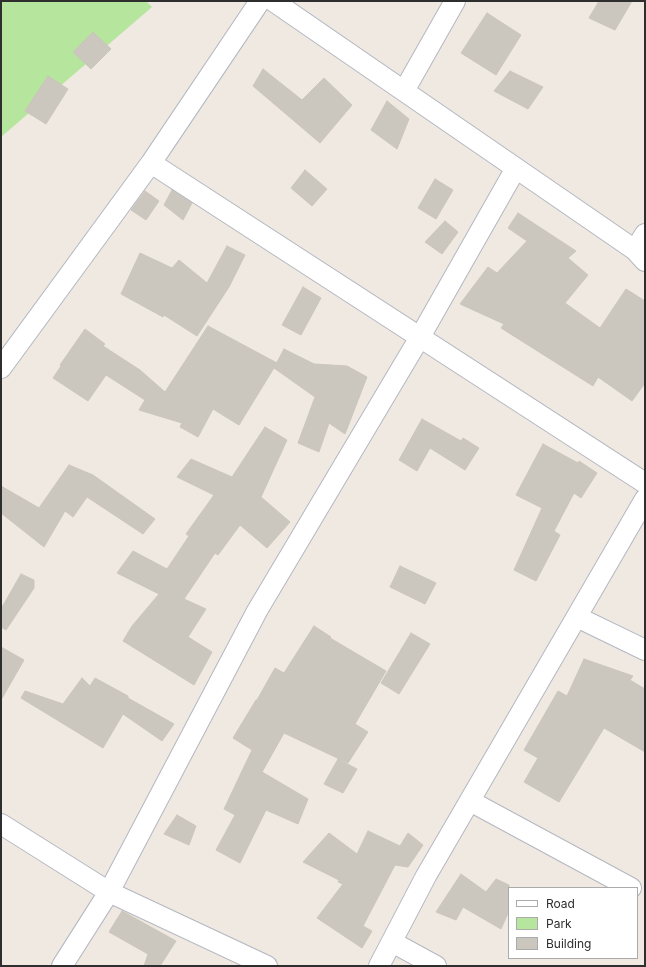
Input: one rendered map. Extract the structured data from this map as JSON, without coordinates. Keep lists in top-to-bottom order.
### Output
{
  "legend": ["Road", "Park", "Building"]
}
